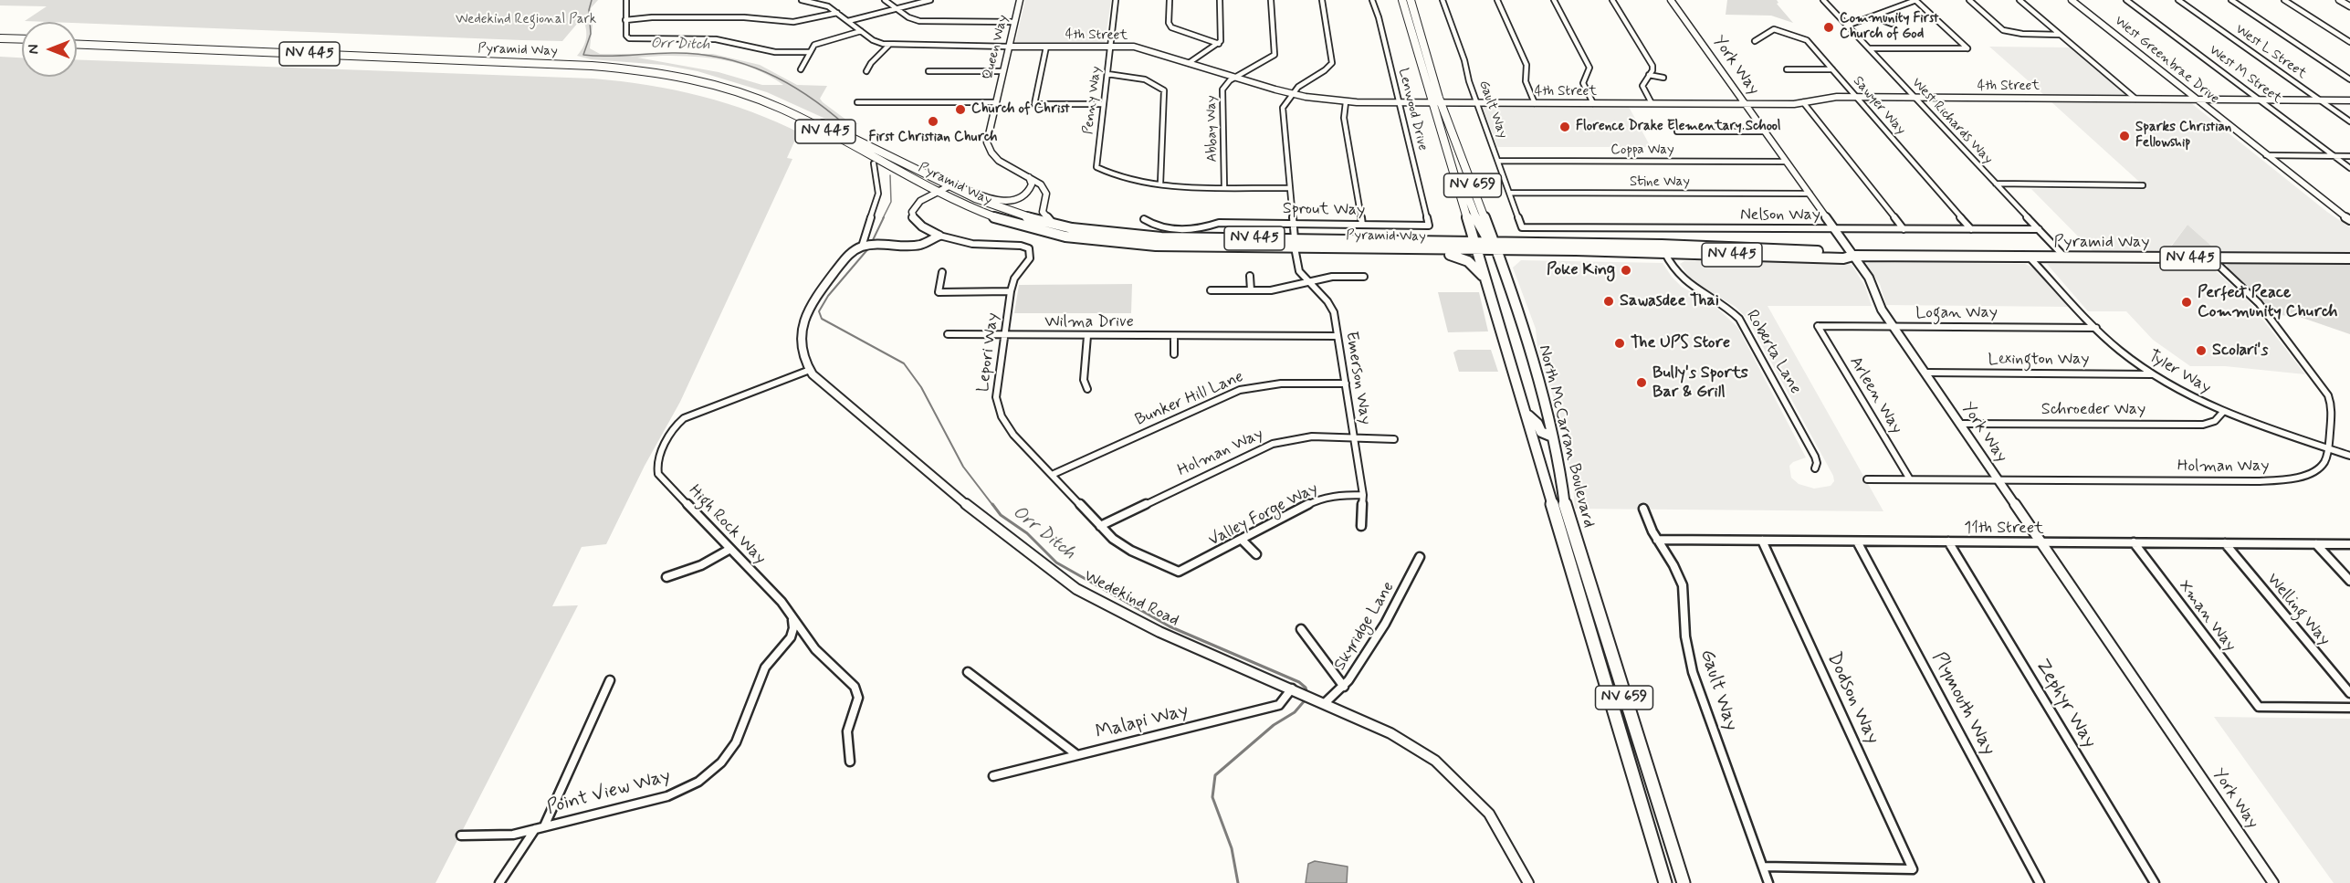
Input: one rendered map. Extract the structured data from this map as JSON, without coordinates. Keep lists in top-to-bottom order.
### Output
{
  "streets": {
    "main road": [
      "Pyramid Way",
      "NV 445",
      "NV 659",
      "North McCarran Boulevard"
    ],
    "street": [
      "4th Street",
      "Queen Way",
      "West L Street",
      "West Greenbrae Drive",
      "York Way",
      "West M Street",
      "Penny Way",
      "Sawyer Way",
      "Lenwood Drive",
      "Gault Way",
      "West Richards Way",
      "Abbay Way",
      "Coppa Way",
      "Stine Way",
      "Sprout Way",
      "Nelson Way",
      "Logan Way",
      "Wilma Drive",
      "Lepori Way",
      "Roberta Lane",
      "Lexington Way",
      "Tyler Way",
      "Emerson Way",
      "Arleen Way",
      "Bunker Hill Lane",
      "Schroeder Way",
      "Holman Way",
      "Valley Forge Way",
      "High Rock Way",
      "11th Street",
      "Wedekind Road",
      "Welling Way",
      "Xman Way",
      "Skyridge Lane",
      "Dodson Way",
      "Plymouth Way",
      "Zephyr Way",
      "Malapi Way",
      "Point View Way"
    ]
  },
  "crossings": [
    ["4th Street", "Queen Way"],
    ["4th Street", "West L Street"],
    ["4th Street", "West Greenbrae Drive"],
    ["4th Street", "York Way"],
    ["4th Street", "West M Street"],
    ["4th Street", "Penny Way"],
    ["4th Street", "Sawyer Way"],
    ["4th Street", "Lenwood Drive"],
    ["4th Street", "Gault Way"],
    ["4th Street", "West Richards Way"],
    ["4th Street", "Abbay Way"],
    ["4th Street", "Emerson Way"],
    ["4th Street", "North McCarran Boulevard"],
    ["Queen Way", "Pyramid Way"],
    ["Pyramid Way", "York Way"],
    ["Pyramid Way", "West Richards Way"],
    ["Pyramid Way", "Roberta Lane"],
    ["Pyramid Way", "Tyler Way"],
    ["Pyramid Way", "Emerson Way"],
    ["Pyramid Way", "North McCarran Boulevard"],
    ["Pyramid Way", "Holman Way"],
    ["York Way", "Coppa Way"],
    ["York Way", "Stine Way"],
    ["York Way", "Nelson Way"],
    ["York Way", "Logan Way"],
    ["York Way", "Lexington Way"],
    ["York Way", "Schroeder Way"],
    ["York Way", "Holman Way"],
    ["York Way", "11th Street"],
    ["Sawyer Way", "Nelson Way"],
    ["Lenwood Drive", "Sprout Way"],
    ["Gault Way", "Coppa Way"],
    ["Gault Way", "Stine Way"],
    ["Gault Way", "Nelson Way"],
    ["Gault Way", "11th Street"],
    ["Gault Way", "Dodson Way"],
    ["West Richards Way", "Nelson Way"],
    ["Sprout Way", "Emerson Way"],
    ["Logan Way", "Tyler Way"],
    ["Logan Way", "Arleen Way"],
    ["Wilma Drive", "Lepori Way"],
    ["Wilma Drive", "Emerson Way"],
    ["Lepori Way", "Bunker Hill Lane"],
    ["Lepori Way", "Holman Way"],
    ["Lepori Way", "Valley Forge Way"],
    ["Lexington Way", "Tyler Way"],
    ["Tyler Way", "Schroeder Way"],
    ["Tyler Way", "Holman Way"],
    ["Emerson Way", "Bunker Hill Lane"],
    ["Emerson Way", "Holman Way"],
    ["Emerson Way", "Valley Forge Way"],
    ["Arleen Way", "Holman Way"],
    ["High Rock Way", "Wedekind Road"],
    ["High Rock Way", "Point View Way"],
    ["11th Street", "Welling Way"],
    ["11th Street", "Xman Way"],
    ["11th Street", "Dodson Way"],
    ["11th Street", "Plymouth Way"],
    ["11th Street", "Zephyr Way"],
    ["Wedekind Road", "Skyridge Lane"],
    ["Wedekind Road", "Malapi Way"]
  ],
  "water": ["Orr Ditch"],
  "parks": ["Wedekind Regional Park"],
  "places": [
    "Community First Church of God",
    "Church of Christ",
    "First Christian Church",
    "Florence Drake Elementary School",
    "Sparks Christian Fellowship",
    "Poke King",
    "Sawasdee Thai",
    "Perfect Peace Community Church",
    "The UPS Store",
    "Scolari's",
    "Bully's Sports Bar & Grill"
  ],
  "north": "left"
}
